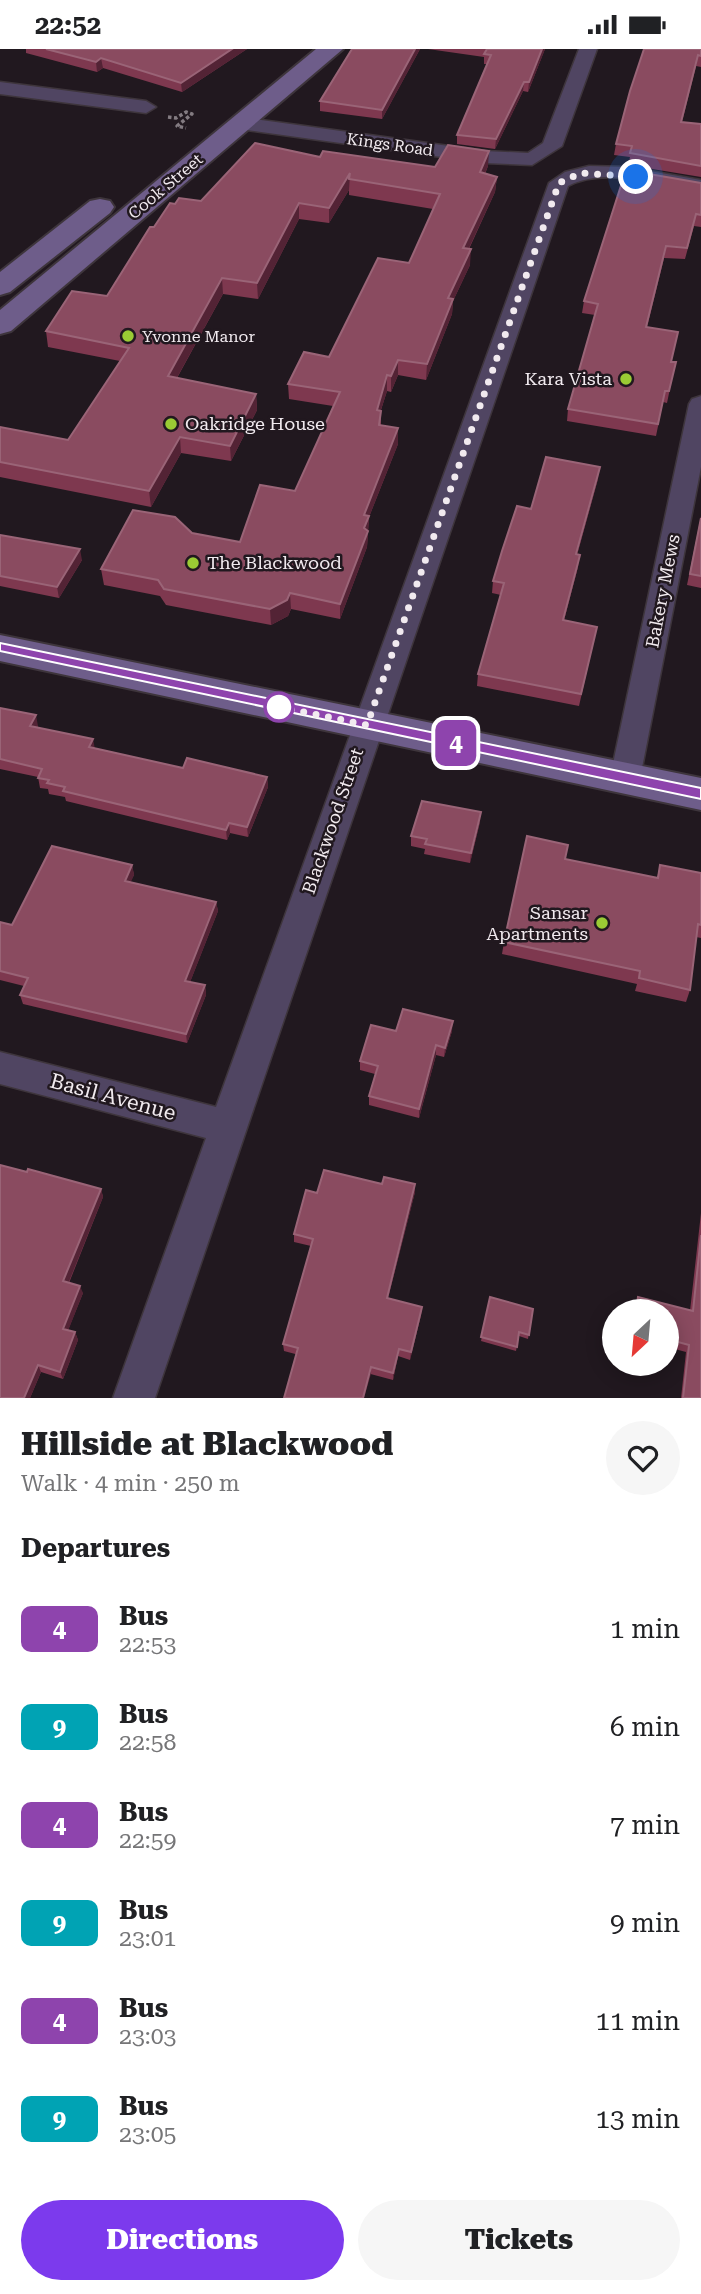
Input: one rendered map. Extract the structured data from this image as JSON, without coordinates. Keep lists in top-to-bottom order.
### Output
{
  "streets": {
    "main road": ["Cook Street"],
    "street": [
      "Kings Road",
      "Bakery Mews",
      "Blackwood Street",
      "Basil Avenue"
    ]
  },
  "crossings": [
    ["Kings Road", "Cook Street"],
    ["Blackwood Street", "Basil Avenue"]
  ],
  "places": [
    "Yvonne Manor",
    "Kara Vista",
    "Oakridge House",
    "The Blackwood",
    "Sansar Apartments"
  ],
  "lines": ["bus line 4"],
  "north": "bottom left",
  "page": {
    "status": "22:52",
    "on_map": "4",
    "heading": [
      ["Hillside at Blackwood", "Walk · 4 min · 250 m"],
      "Departures"
    ],
    "list": [
      {
        "mark": "4",
        "name": "Bus",
        "note": "22:53",
        "value": "1 min"
      },
      {
        "mark": "9",
        "name": "Bus",
        "note": "22:58",
        "value": "6 min"
      },
      {
        "mark": "4",
        "name": "Bus",
        "note": "22:59",
        "value": "7 min"
      },
      {
        "mark": "9",
        "name": "Bus",
        "note": "23:01",
        "value": "9 min"
      },
      {
        "mark": "4",
        "name": "Bus",
        "note": "23:03",
        "value": "11 min"
      },
      {
        "mark": "9",
        "name": "Bus",
        "note": "23:05",
        "value": "13 min"
      }
    ],
    "buttons": ["Directions", "Tickets"]
  }
}
